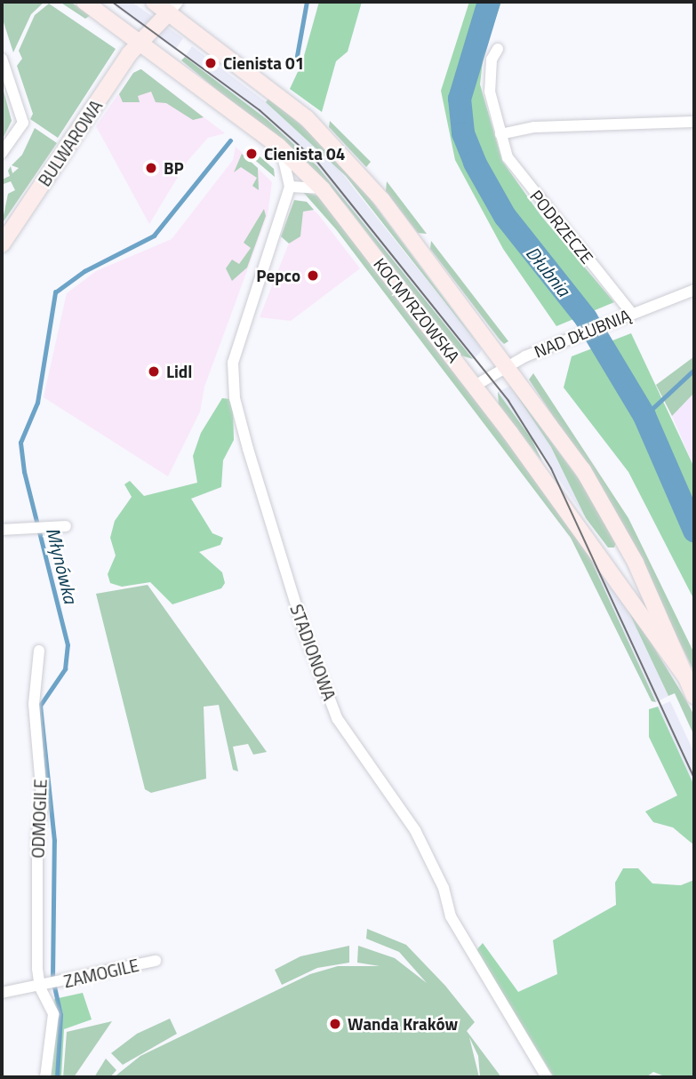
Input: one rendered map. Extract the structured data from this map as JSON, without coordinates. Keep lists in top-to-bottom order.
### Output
{
  "streets": {
    "main road": ["BULWAROWA", "KOCMYRZOWSKA"],
    "street": [
      "PODRZECZE",
      "NAD DŁUBNIĄ",
      "STADIONOWA",
      "ODMOGILE",
      "ZAMOGILE"
    ]
  },
  "crossings": [
    ["BULWAROWA", "KOCMYRZOWSKA"],
    ["PODRZECZE", "NAD DŁUBNIĄ"],
    ["KOCMYRZOWSKA", "NAD DŁUBNIĄ"],
    ["ODMOGILE", "ZAMOGILE"]
  ],
  "water": ["Dłubnia", "Młynówka"],
  "places": [
    "Cienista 01",
    "Cienista 04",
    "BP",
    "Pepco",
    "Lidl",
    "Wanda Kraków"
  ]
}
